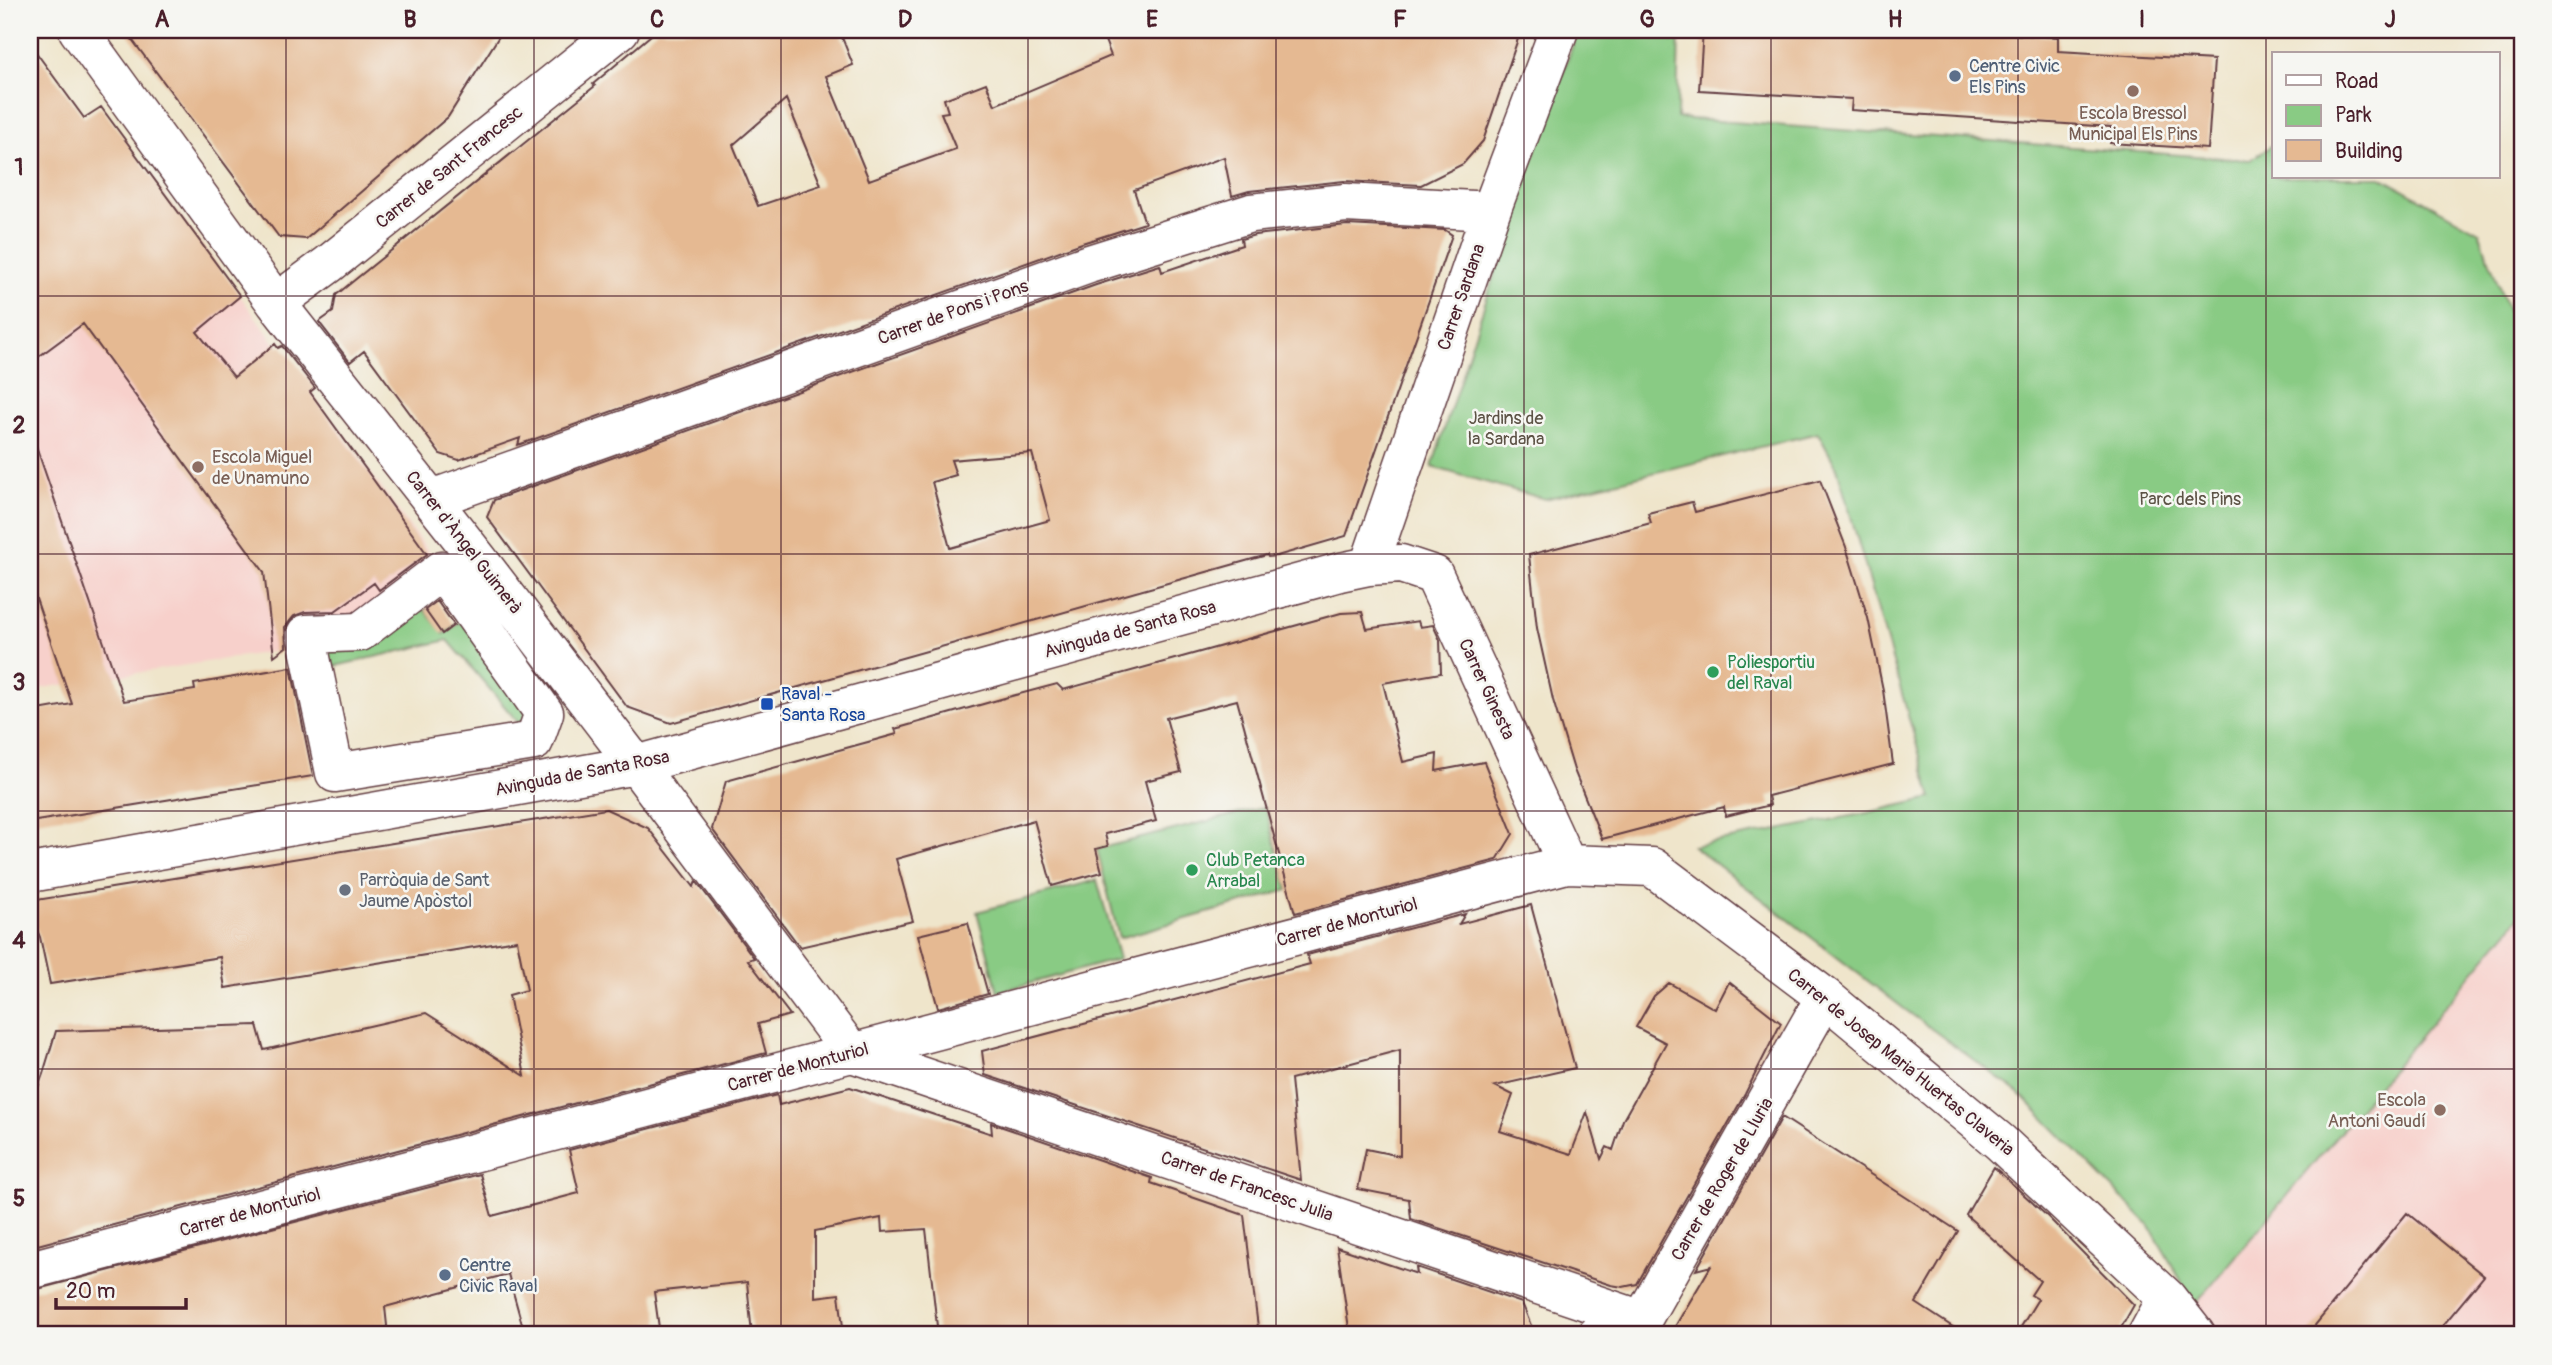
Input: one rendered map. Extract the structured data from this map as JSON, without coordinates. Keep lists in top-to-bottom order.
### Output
{
  "streets": {
    "street": [
      "Carrer de Sant Francesc",
      "Carrer Sardana",
      "Carrer de Pons i Pons",
      "Carrer d'Àngel Guimerà",
      "Avinguda de Santa Rosa",
      "Carrer Ginesta",
      "Carrer de Monturiol",
      "Carrer de Josep Maria Huertas Claveria",
      "Carrer de Roger de Lluria",
      "Carrer de Francesc Julia"
    ]
  },
  "crossings": [
    ["Carrer de Sant Francesc", "Carrer d'Àngel Guimerà"],
    ["Carrer Sardana", "Carrer de Pons i Pons"],
    ["Carrer Sardana", "Avinguda de Santa Rosa"],
    ["Carrer Sardana", "Carrer Ginesta"],
    ["Carrer de Pons i Pons", "Carrer d'Àngel Guimerà"],
    ["Carrer d'Àngel Guimerà", "Avinguda de Santa Rosa"],
    ["Carrer d'Àngel Guimerà", "Carrer de Monturiol"],
    ["Carrer d'Àngel Guimerà", "Carrer de Francesc Julia"],
    ["Avinguda de Santa Rosa", "Carrer Ginesta"],
    ["Carrer Ginesta", "Carrer de Monturiol"],
    ["Carrer Ginesta", "Carrer de Josep Maria Huertas Claveria"],
    ["Carrer de Monturiol", "Carrer de Josep Maria Huertas Claveria"],
    ["Carrer de Monturiol", "Carrer de Francesc Julia"],
    ["Carrer de Josep Maria Huertas Claveria", "Carrer de Roger de Lluria"],
    ["Carrer de Roger de Lluria", "Carrer de Francesc Julia"]
  ],
  "parks": ["Jardins de la Sardana", "Parc dels Pins"],
  "places": {
    "other": [
      "Centre Civic Els Pins",
      "Escola Bressol Municipal Els Pins",
      "Escola Miguel de Unamuno",
      "Poliesportiu del Raval",
      "Club Petanca Arrabal",
      "Parròquia de Sant Jaume Apòstol",
      "Escola Antoni Gaudí",
      "Centre Civic Raval"
    ],
    "transit": ["Raval - Santa Rosa"]
  },
  "legend": ["Road", "Park", "Building"],
  "scale_bar": "20 m",
  "grid": {
    "columns": [
      "A",
      "B",
      "C",
      "D",
      "E",
      "F",
      "G",
      "H",
      "I",
      "J"
    ],
    "rows": [
      "1",
      "2",
      "3",
      "4",
      "5"
    ]
  }
}
